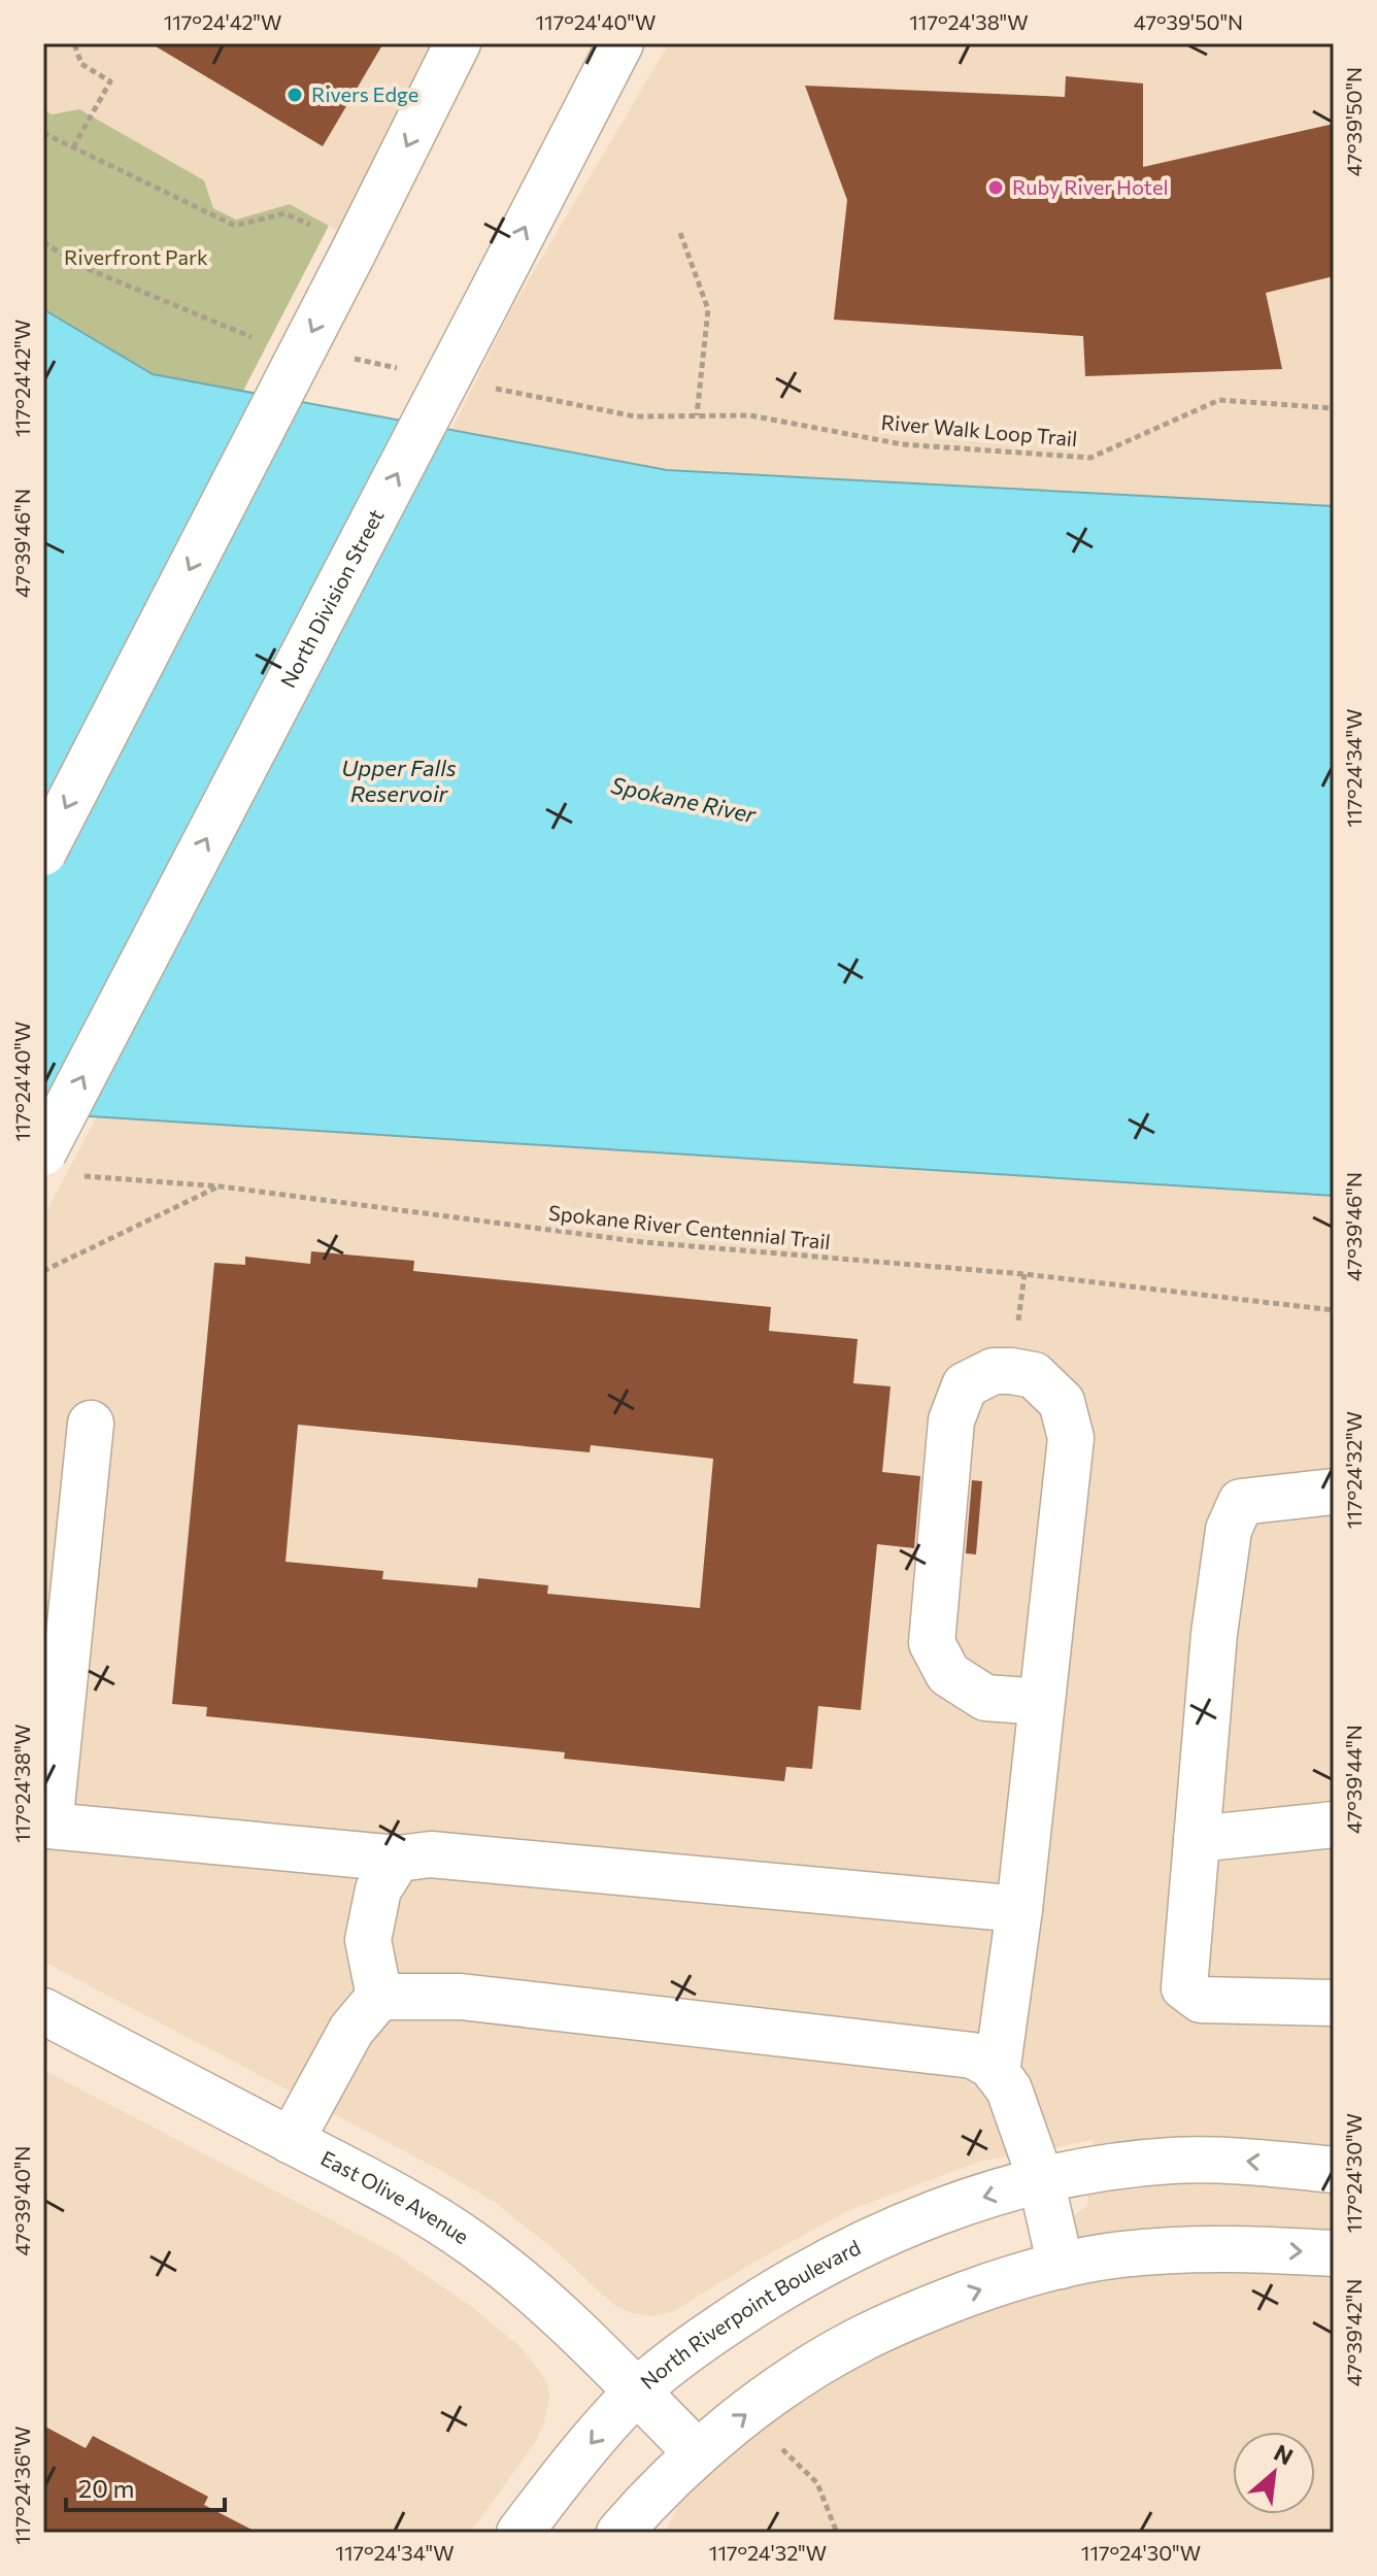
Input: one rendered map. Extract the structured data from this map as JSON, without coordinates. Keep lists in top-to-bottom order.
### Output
{
  "streets": {
    "street": ["North Division Street", "East Olive Avenue", "North Riverpoint Boulevard"],
    "path": ["River Walk Loop Trail", "Spokane River Centennial Trail"]
  },
  "crossings": [
    ["North Division Street", "Spokane River Centennial Trail"],
    ["East Olive Avenue", "North Riverpoint Boulevard"]
  ],
  "water": ["Upper Falls Reservoir", "Spokane River"],
  "parks": ["Riverfront Park"],
  "places": ["Rivers Edge", "Ruby River Hotel"],
  "scale_bar": "20 m",
  "north": "top right",
  "coordinates": [
    "117°24'42\"W",
    "117°24'40\"W",
    "117°24'38\"W",
    "47°39'50\"N",
    "47°39'46\"N",
    "117°24'34\"W",
    "117°24'32\"W",
    "47°39'44\"N",
    "117°24'30\"W",
    "47°39'40\"N",
    "47°39'42\"N",
    "117°24'36\"W"
  ]
}
